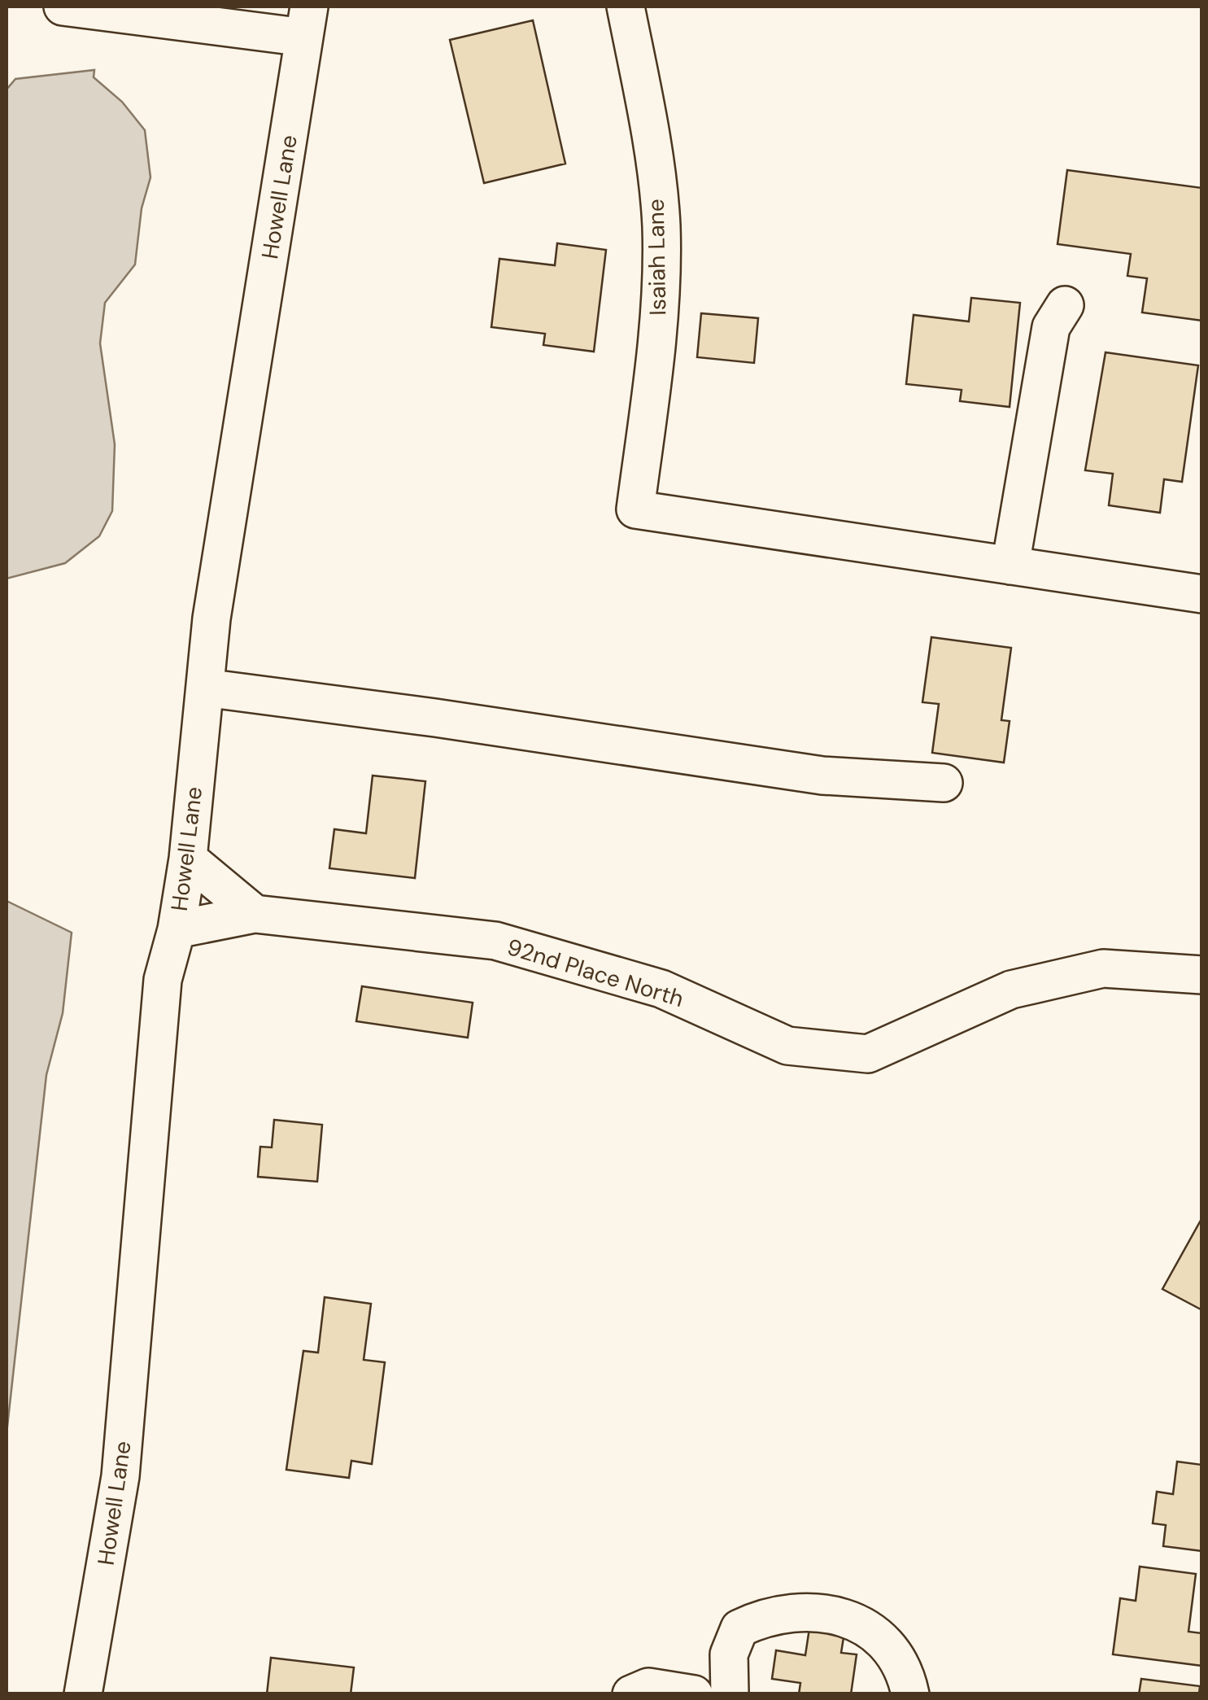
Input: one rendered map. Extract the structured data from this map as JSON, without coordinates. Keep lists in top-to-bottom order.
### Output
{
  "streets": {
    "street": ["Howell Lane", "Isaiah Lane", "92nd Place North"]
  },
  "crossings": [
    ["Howell Lane", "92nd Place North"]
  ]
}
